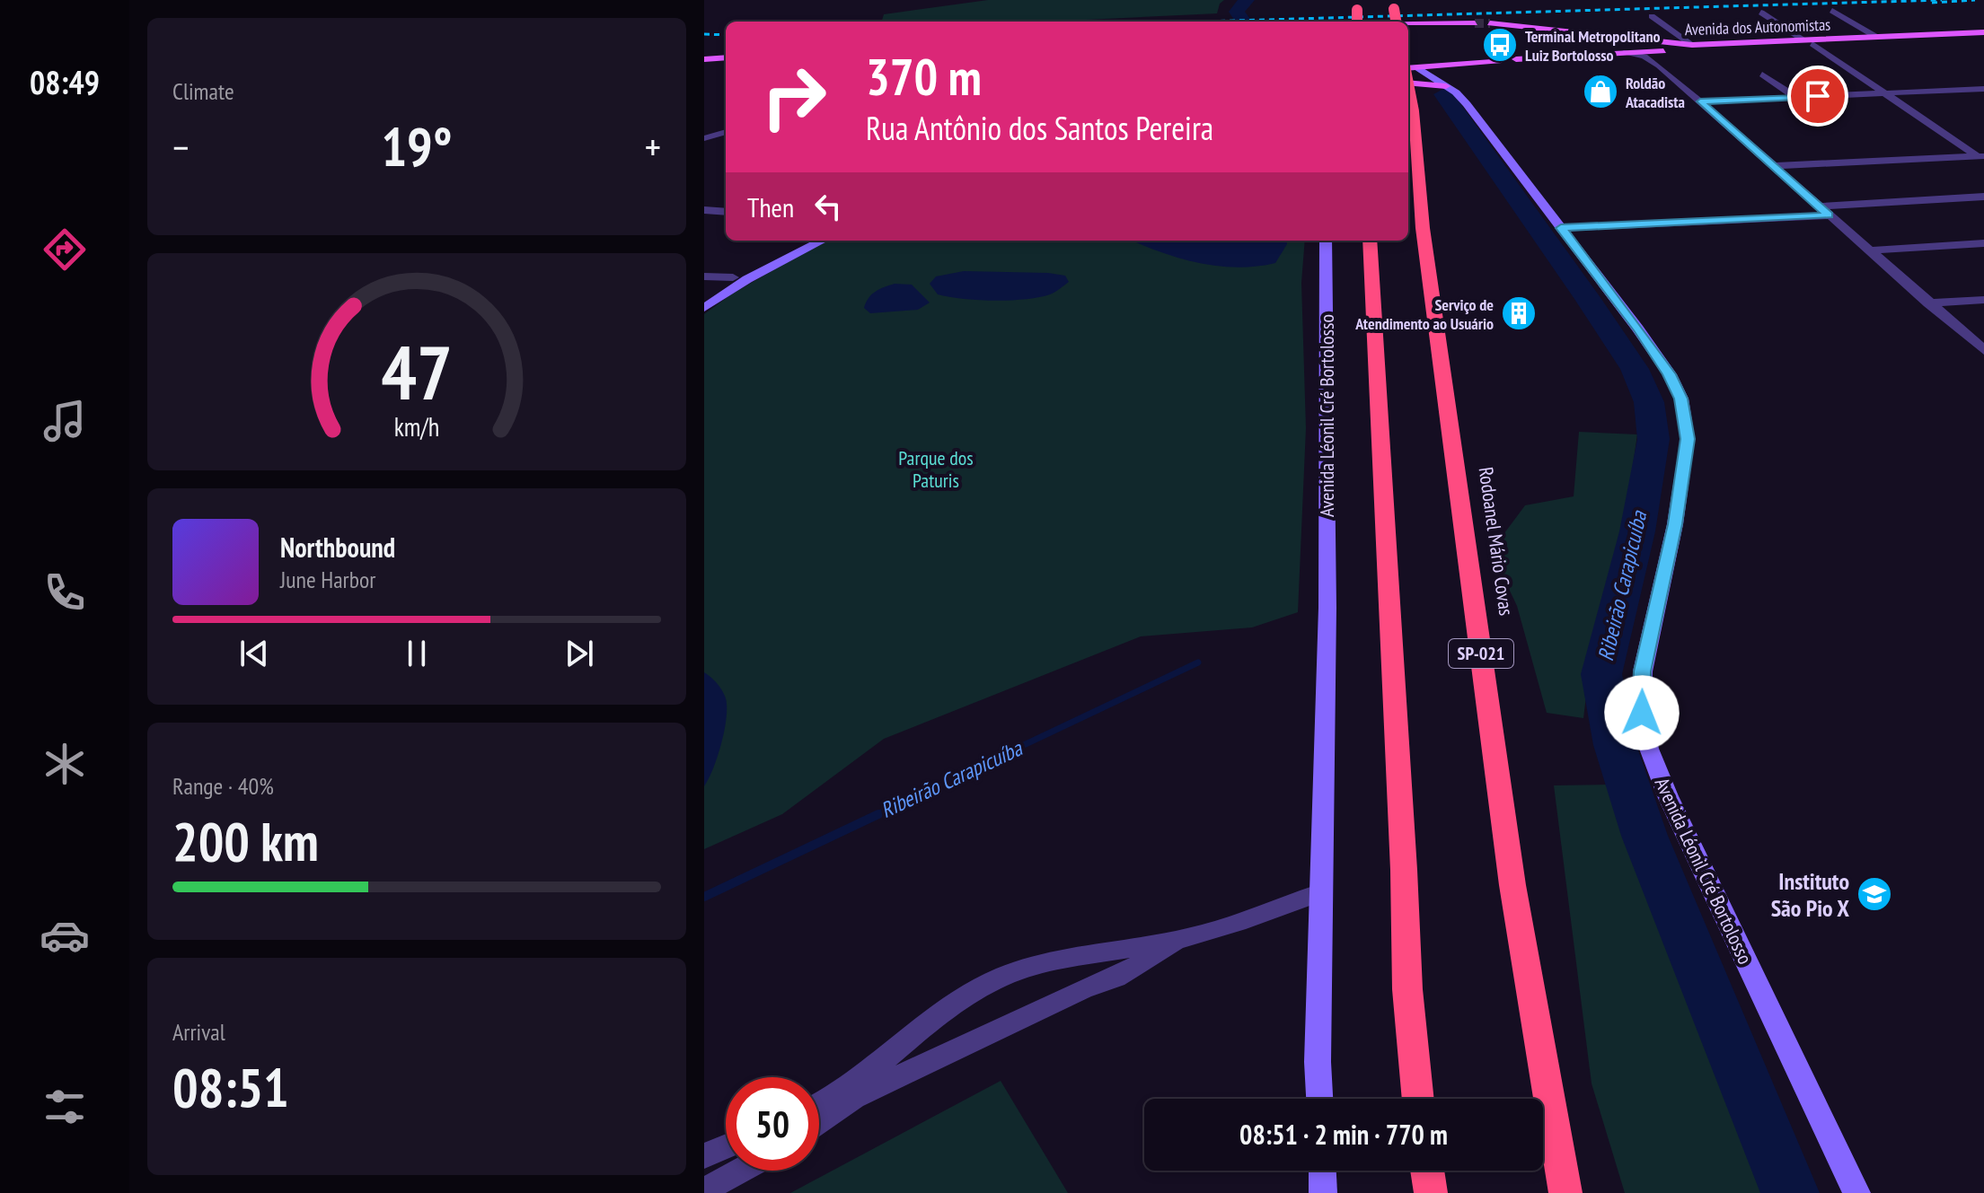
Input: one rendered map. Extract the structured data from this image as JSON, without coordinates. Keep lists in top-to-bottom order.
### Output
{
  "streets": {
    "highway": ["Rodoanel Mário Covas", "SP-021"],
    "main road": ["Avenida dos Autonomistas", "Avenida Léonil Cré Bortolosso"]
  },
  "crossings": [
    ["Avenida Léonil Cré Bortolosso", "Rodoanel Mário Covas"]
  ],
  "water": ["Ribeirão Carapicuíba"],
  "parks": ["Parque dos Paturis"],
  "places": {
    "bus stop": ["Terminal Metropolitano Luiz Bortolosso"],
    "shop": ["Roldão Atacadista"],
    "building": ["Serviço de Atendimento ao Usuário"],
    "school or university": ["Instituto São Pio X"]
  },
  "page": {
    "tabs": "08:49",
    "tile": [
      "Climate",
      ["Range · 40%", "200 km"],
      ["Arrival", "08:51"]
    ],
    "turn": ["370 m", "Rua Antônio dos Santos Pereira"],
    "heat": ["−", "19°", "+"],
    "then": "Then",
    "song": ["Northbound", "June Harbor"],
    "limit": "50",
    "trip": "08:51 · 2 min · 770 m",
    "gauge": ["47", "km/h"]
  }
}
